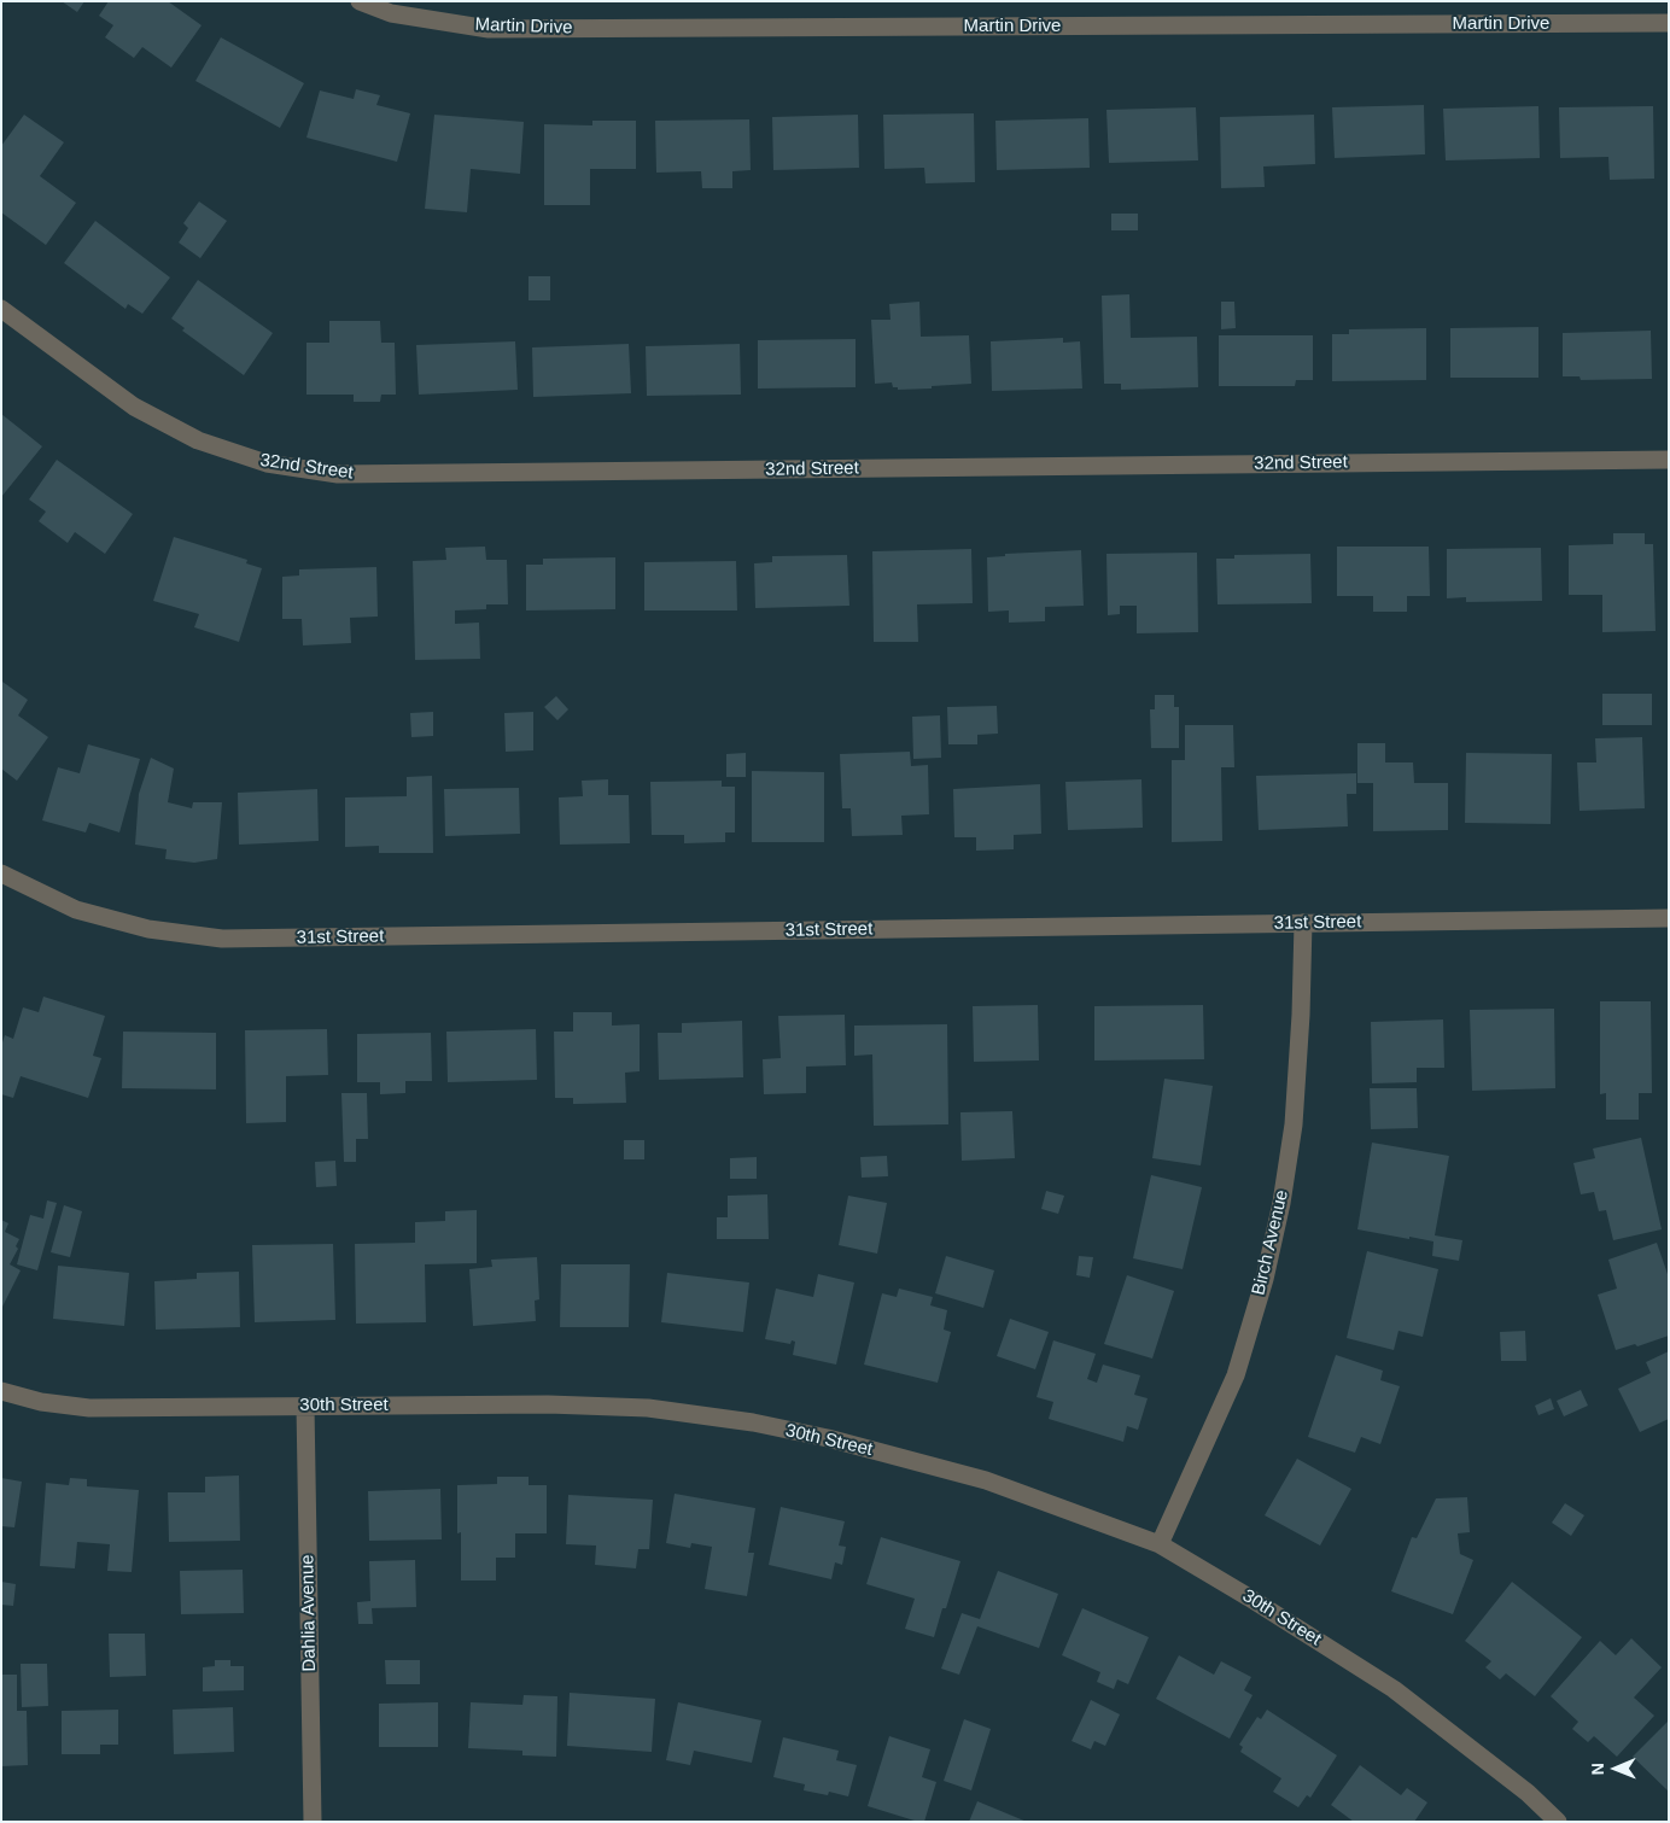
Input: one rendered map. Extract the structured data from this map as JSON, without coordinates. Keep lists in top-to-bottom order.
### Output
{
  "streets": {
    "street": [
      "Martin Drive",
      "32nd Street",
      "31st Street",
      "Birch Avenue",
      "30th Street",
      "Dahlia Avenue"
    ]
  },
  "crossings": [
    ["31st Street", "Birch Avenue"],
    ["Birch Avenue", "30th Street"],
    ["30th Street", "Dahlia Avenue"]
  ],
  "north": "left"
}
